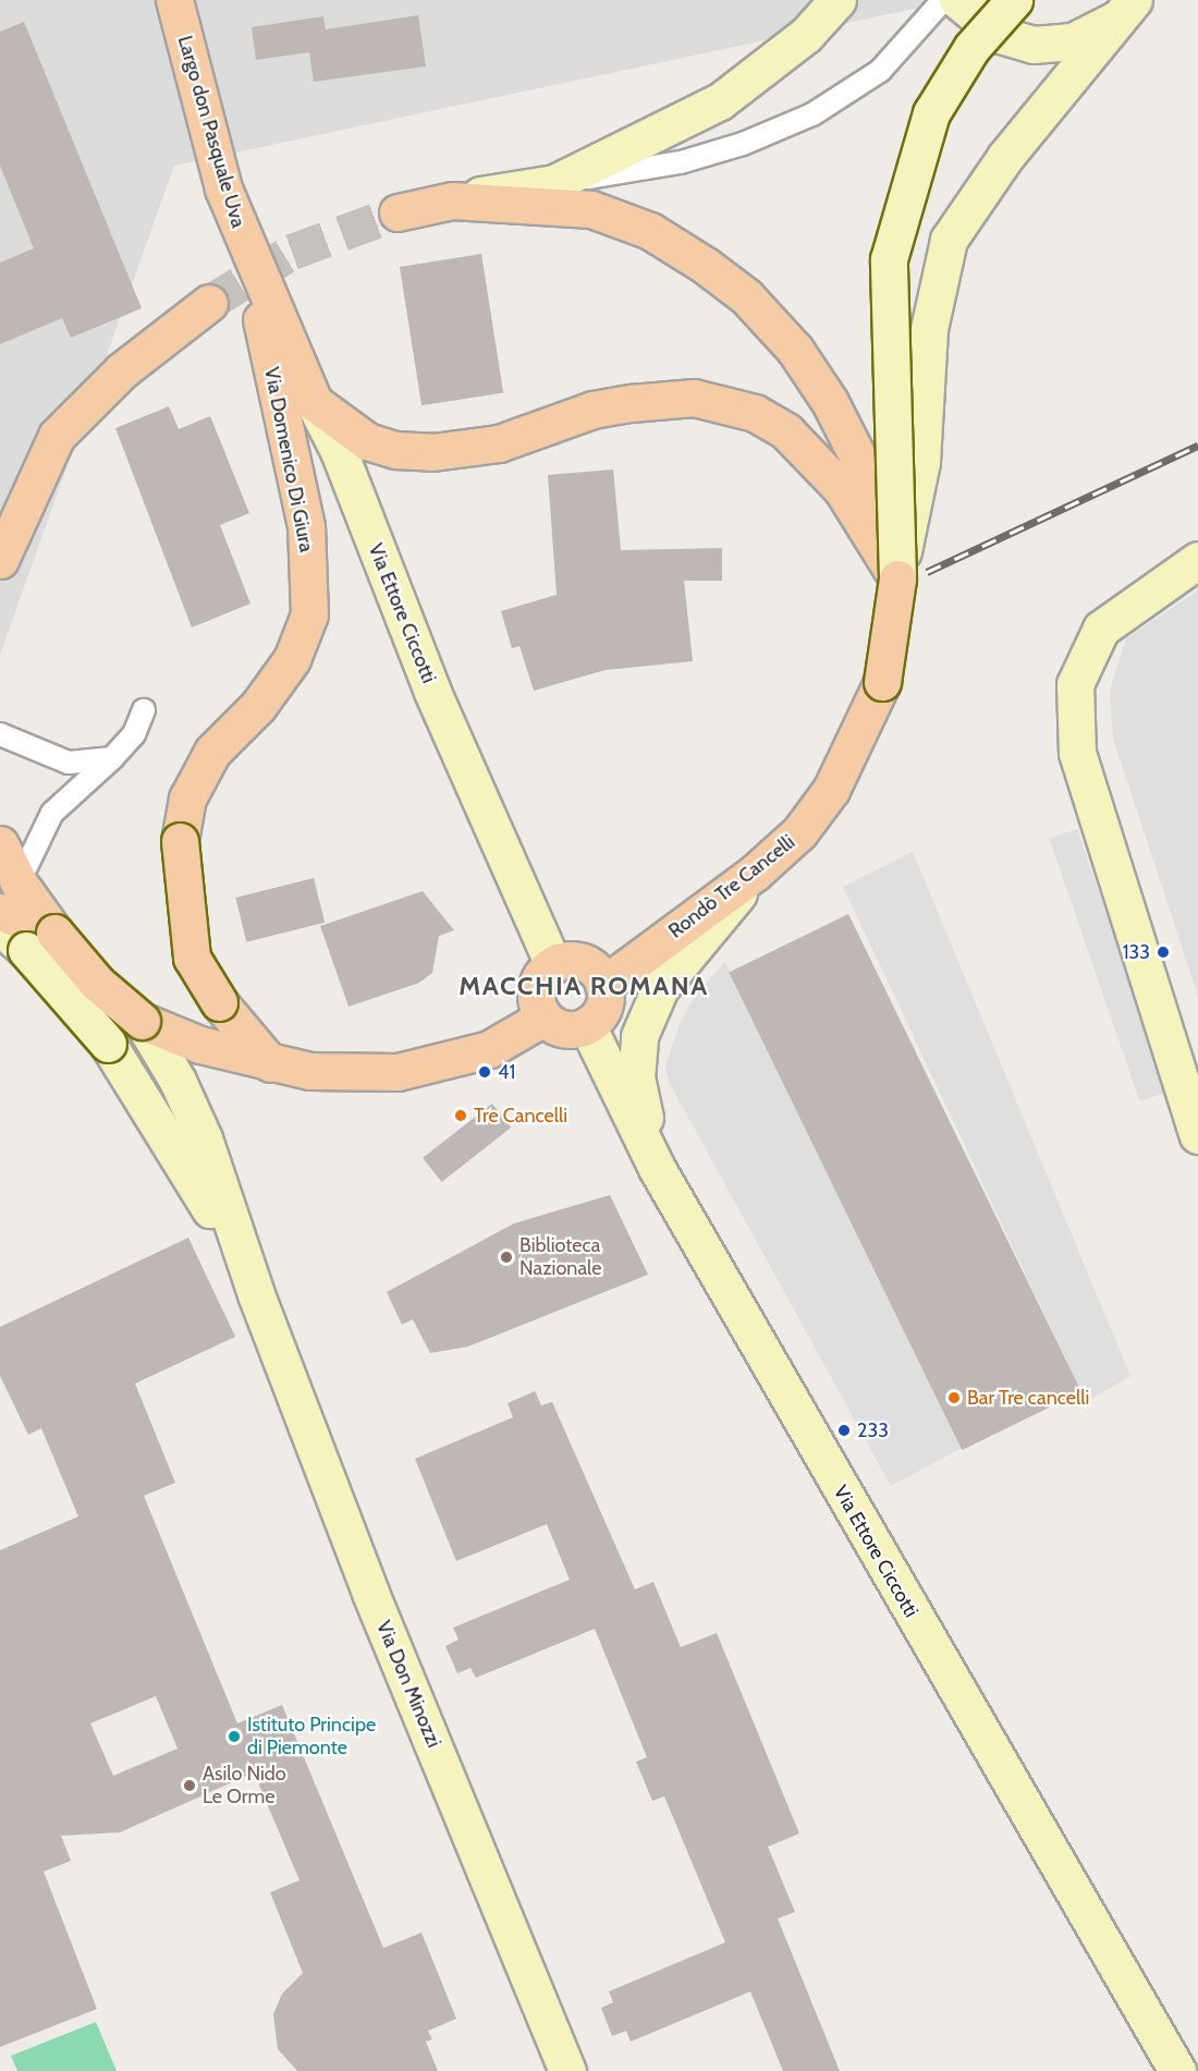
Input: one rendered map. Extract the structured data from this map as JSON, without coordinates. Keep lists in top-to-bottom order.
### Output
{
  "streets": {
    "main road": [
      "Largo don Pasquale Uva",
      "Via Domenico Di Giura",
      "Via Ettore Ciccotti",
      "Rondò Tre Cancelli",
      "Via Don Minozzi"
    ]
  },
  "crossings": [
    ["Largo don Pasquale Uva", "Via Domenico Di Giura"],
    ["Largo don Pasquale Uva", "Via Ettore Ciccotti"],
    ["Via Domenico Di Giura", "Via Ettore Ciccotti"],
    ["Via Ettore Ciccotti", "Rondò Tre Cancelli"]
  ],
  "districts": ["MACCHIA ROMANA"],
  "places": [
    "133",
    "41",
    "Tre Cancelli",
    "Biblioteca Nazionale",
    "Bar Tre cancelli",
    "233",
    "Istituto Principe di Piemonte",
    "Asilo Nido Le Orme"
  ]
}
